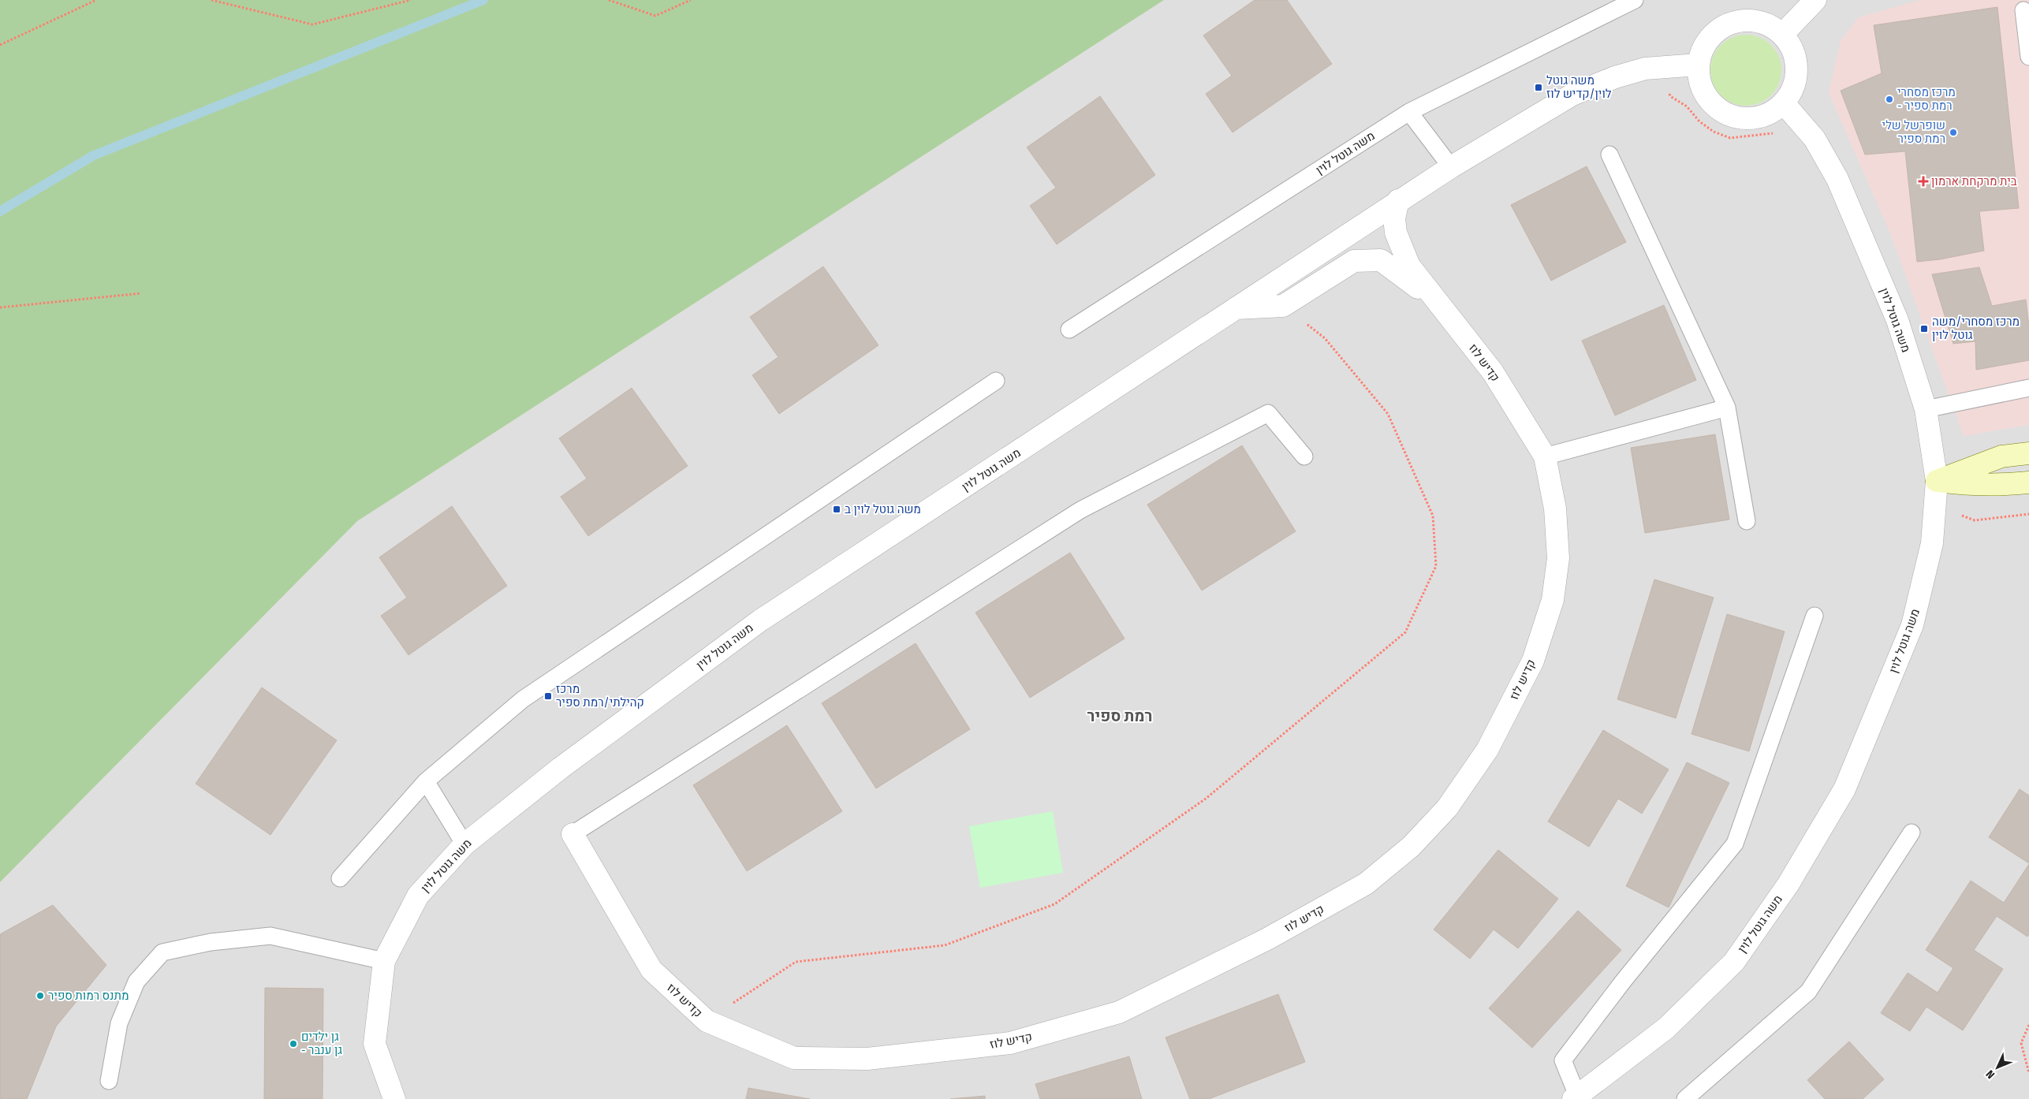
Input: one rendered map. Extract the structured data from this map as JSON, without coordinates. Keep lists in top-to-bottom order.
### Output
{
  "streets": {
    "street": ["משה גוטל לוין", "קדיש לוז"]
  },
  "crossings": [
    ["משה גוטל לוין", "קדיש לוז"]
  ],
  "districts": ["רמת ספיר"],
  "places": {
    "transit": [
      "משה גוטל לוין/קדיש לוז",
      "מרכז מסחרי/משה גוטל לוין",
      "משה גוטל לוין ב",
      "מרכז קהילתי/רמת ספיר"
    ],
    "other": [
      "מרכז מסחרי - רמת ספיר",
      "שופרשל שלי רמת ספיר",
      "מתנס רמות ספיר",
      "גן ילדים - גן ענבר"
    ],
    "health": ["בית מרקחת ארמון"]
  },
  "north": "bottom left"
}
